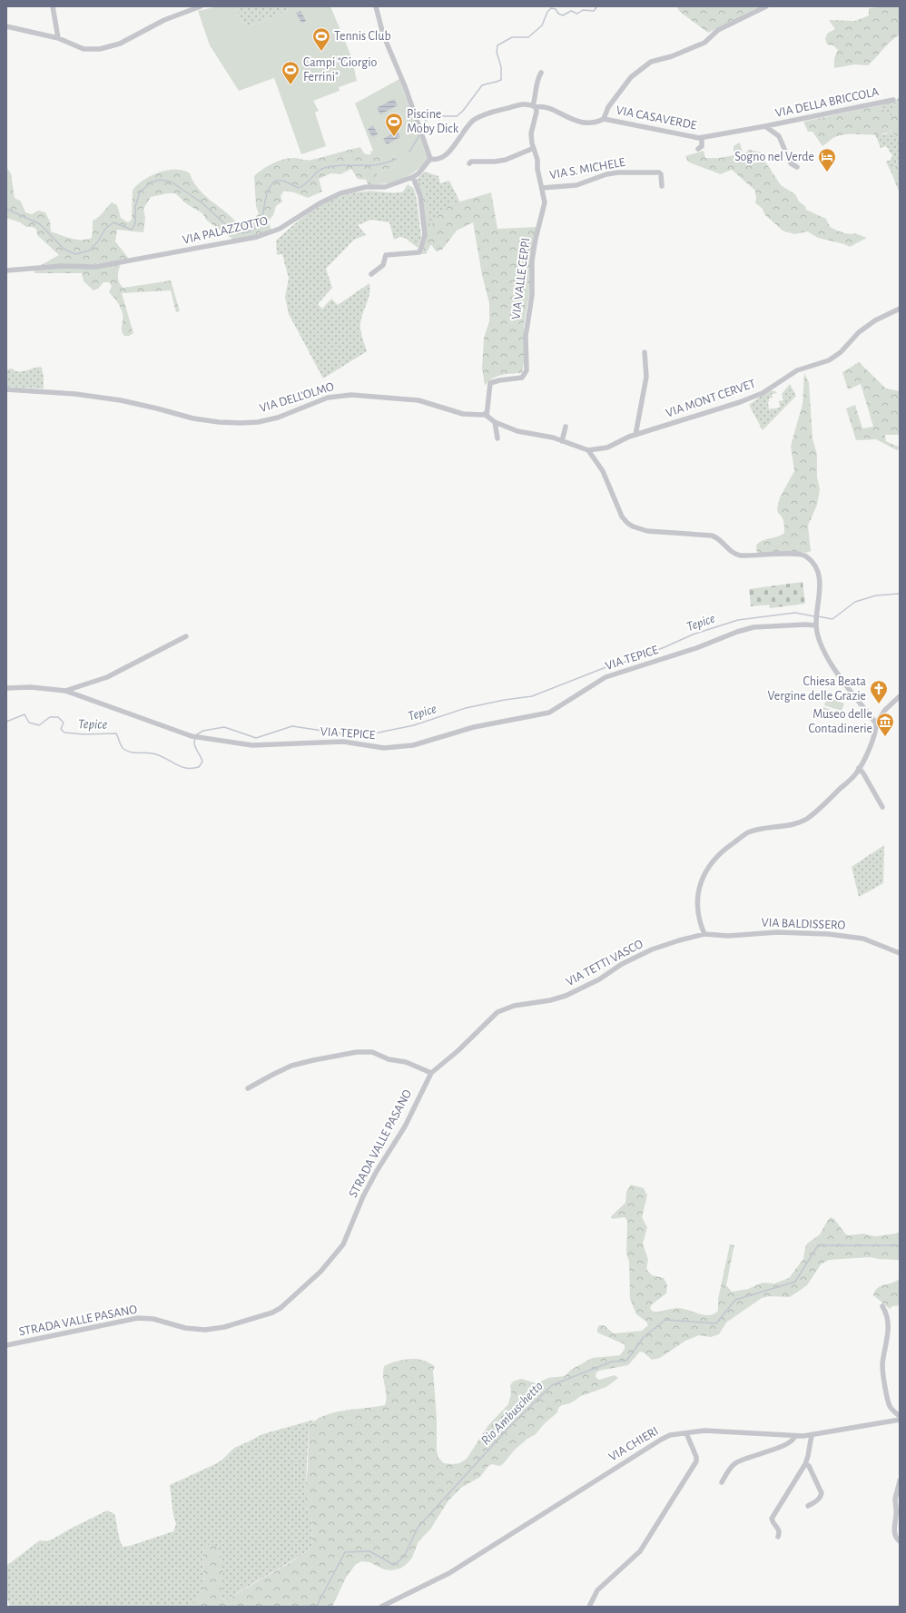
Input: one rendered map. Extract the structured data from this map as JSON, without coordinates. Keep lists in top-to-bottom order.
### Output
{
  "streets": {
    "street": [
      "VIA DELLA BRICCOLA",
      "VIA CASAVERDE",
      "VIA S. MICHELE",
      "VIA PALAZZOTTO",
      "VIA VALLE CEPPI",
      "VIA DELL'OLMO",
      "VIA MONT CERVET",
      "VIA TEPICE",
      "VIA BALDISSERO",
      "VIA TETTI VASCO",
      "STRADA VALLE PASANO",
      "VIA CHIERI"
    ]
  },
  "crossings": [
    ["VIA DELLA BRICCOLA", "VIA CASAVERDE"],
    ["VIA CASAVERDE", "VIA PALAZZOTTO"],
    ["VIA CASAVERDE", "VIA VALLE CEPPI"],
    ["VIA S. MICHELE", "VIA VALLE CEPPI"],
    ["VIA VALLE CEPPI", "VIA DELL'OLMO"],
    ["VIA BALDISSERO", "VIA TETTI VASCO"],
    ["VIA TETTI VASCO", "STRADA VALLE PASANO"]
  ],
  "water": ["Tepice", "Rio Ambuschetto"],
  "places": {
    "sports": ["Tennis Club", "Campi \"Giorgio Ferrini\"", "Piscine Moby Dick"],
    "hotel": ["Sogno nel Verde"],
    "church": ["Chiesa Beata Vergine delle Grazie"],
    "museum": ["Museo delle Contadinerie"]
  }
}
